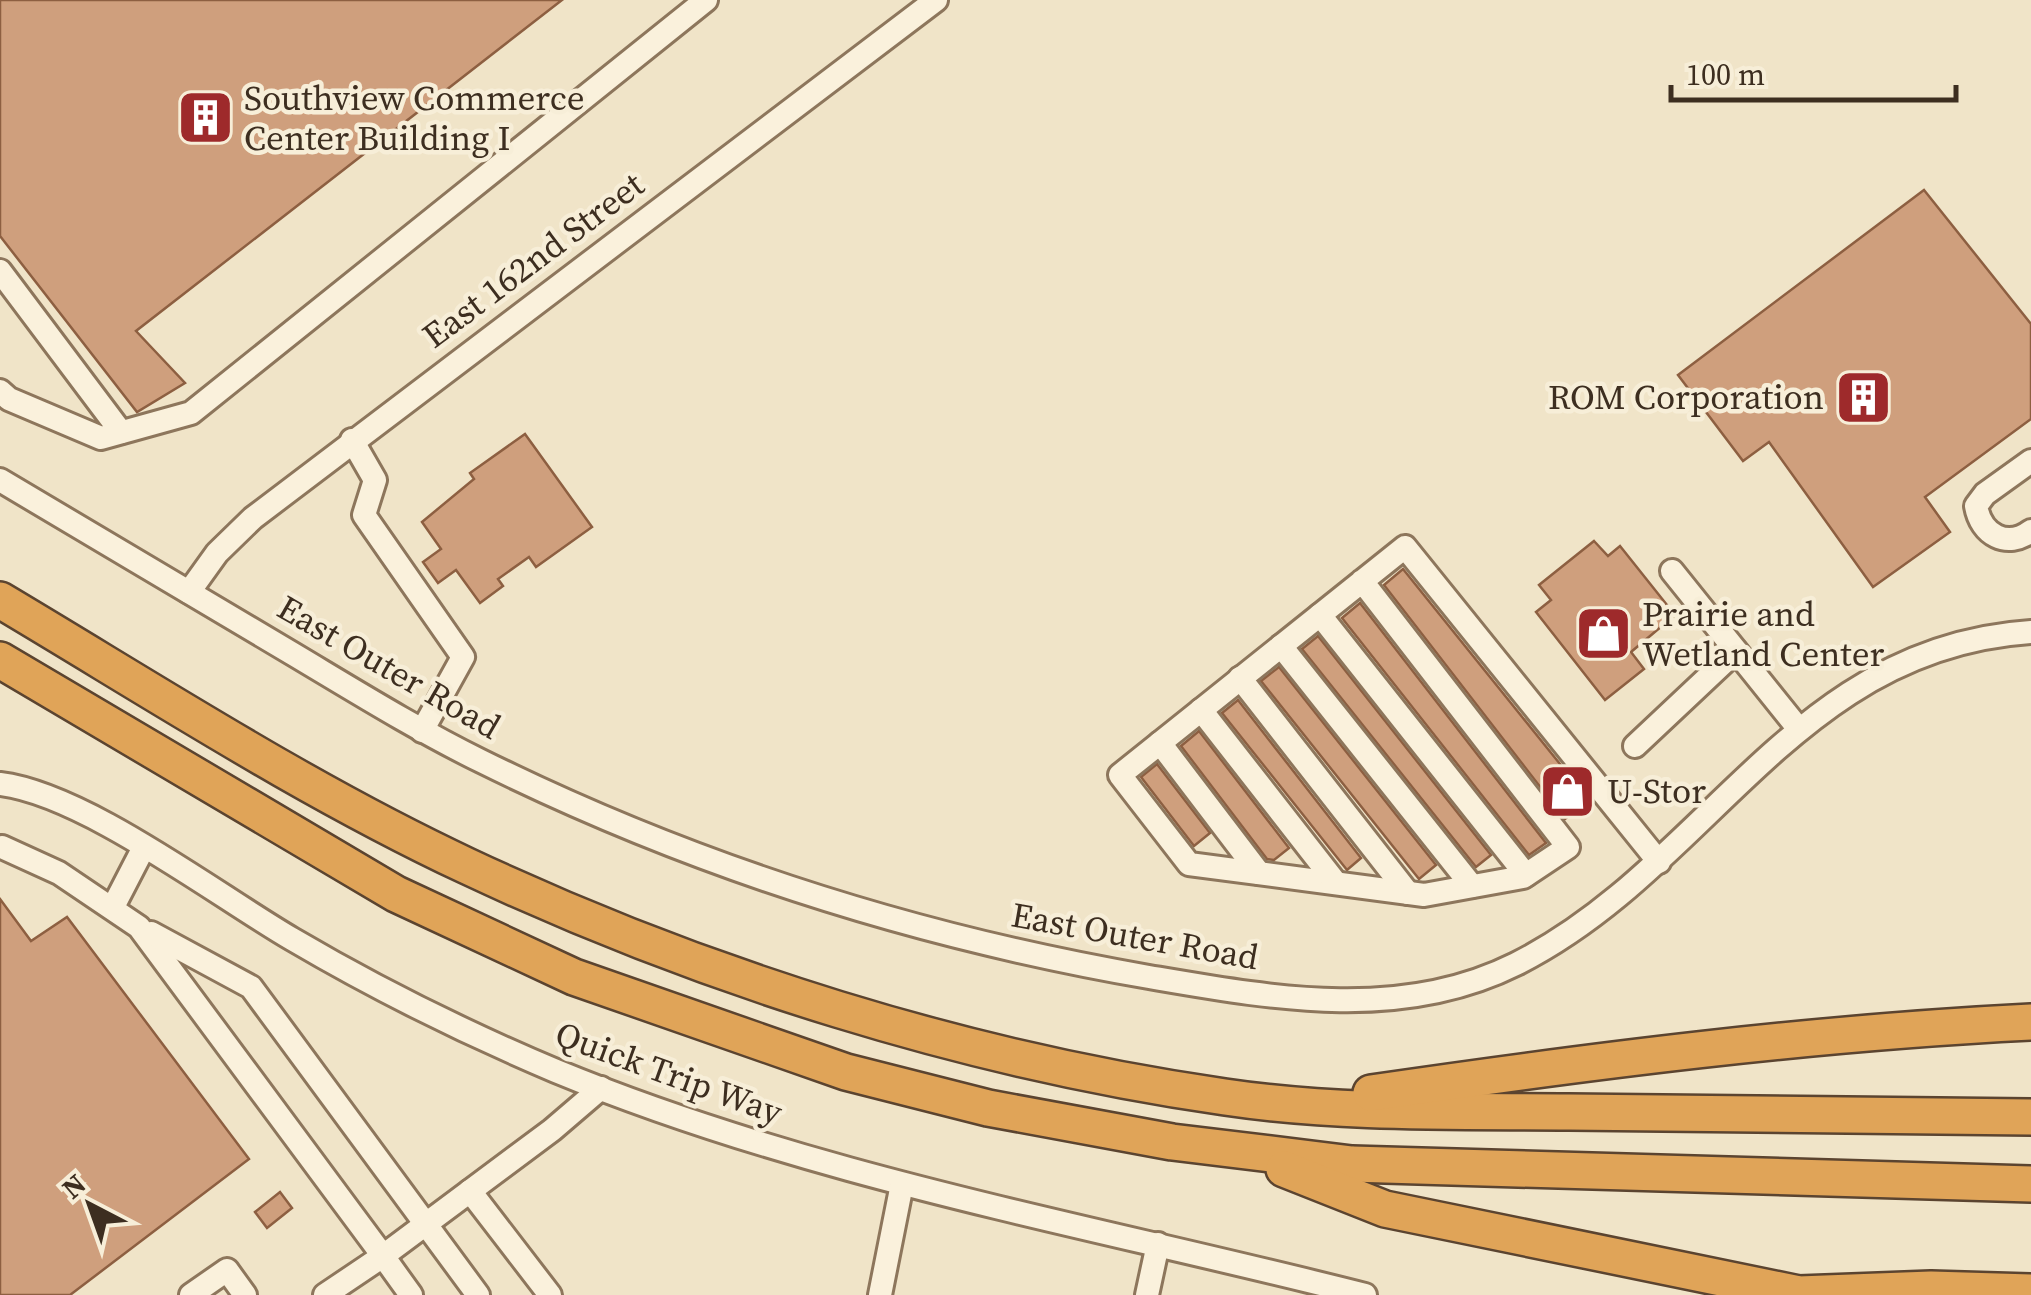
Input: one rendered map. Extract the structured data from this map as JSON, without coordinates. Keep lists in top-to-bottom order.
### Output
{
  "streets": {
    "street": ["East 162nd Street", "East Outer Road", "Quick Trip Way"]
  },
  "crossings": [
    ["East 162nd Street", "East Outer Road"]
  ],
  "places": {
    "building": ["Southview Commerce Center Building I", "ROM Corporation"],
    "shop": ["Prairie and Wetland Center", "U-Stor"]
  },
  "scale_bar": "100 m",
  "north": "top left"
}
